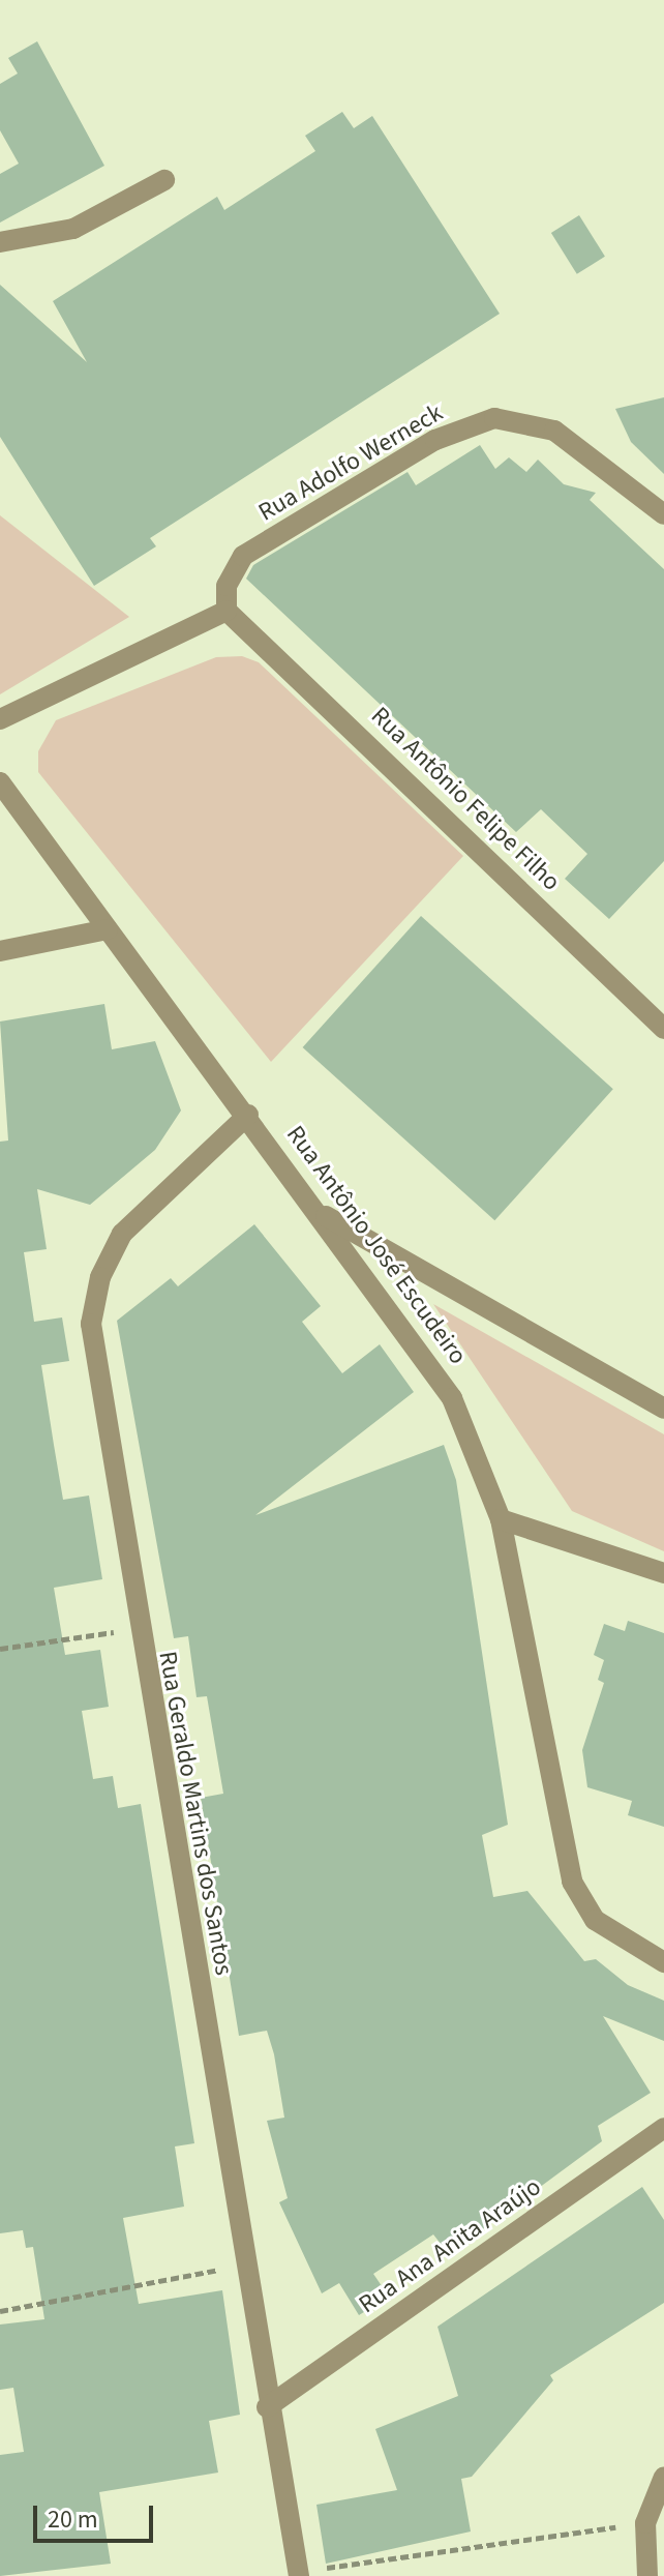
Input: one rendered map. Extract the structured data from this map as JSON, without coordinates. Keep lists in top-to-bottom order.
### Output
{
  "streets": {
    "street": [
      "Rua Adolfo Werneck",
      "Rua Antônio Felipe Filho",
      "Rua Antônio José Escudeiro",
      "Rua Geraldo Martins dos Santos",
      "Rua Ana Anita Araújo"
    ]
  },
  "crossings": [
    ["Rua Adolfo Werneck", "Rua Antônio Felipe Filho"],
    ["Rua Antônio José Escudeiro", "Rua Geraldo Martins dos Santos"],
    ["Rua Geraldo Martins dos Santos", "Rua Ana Anita Araújo"]
  ],
  "scale_bar": "20 m"
}
